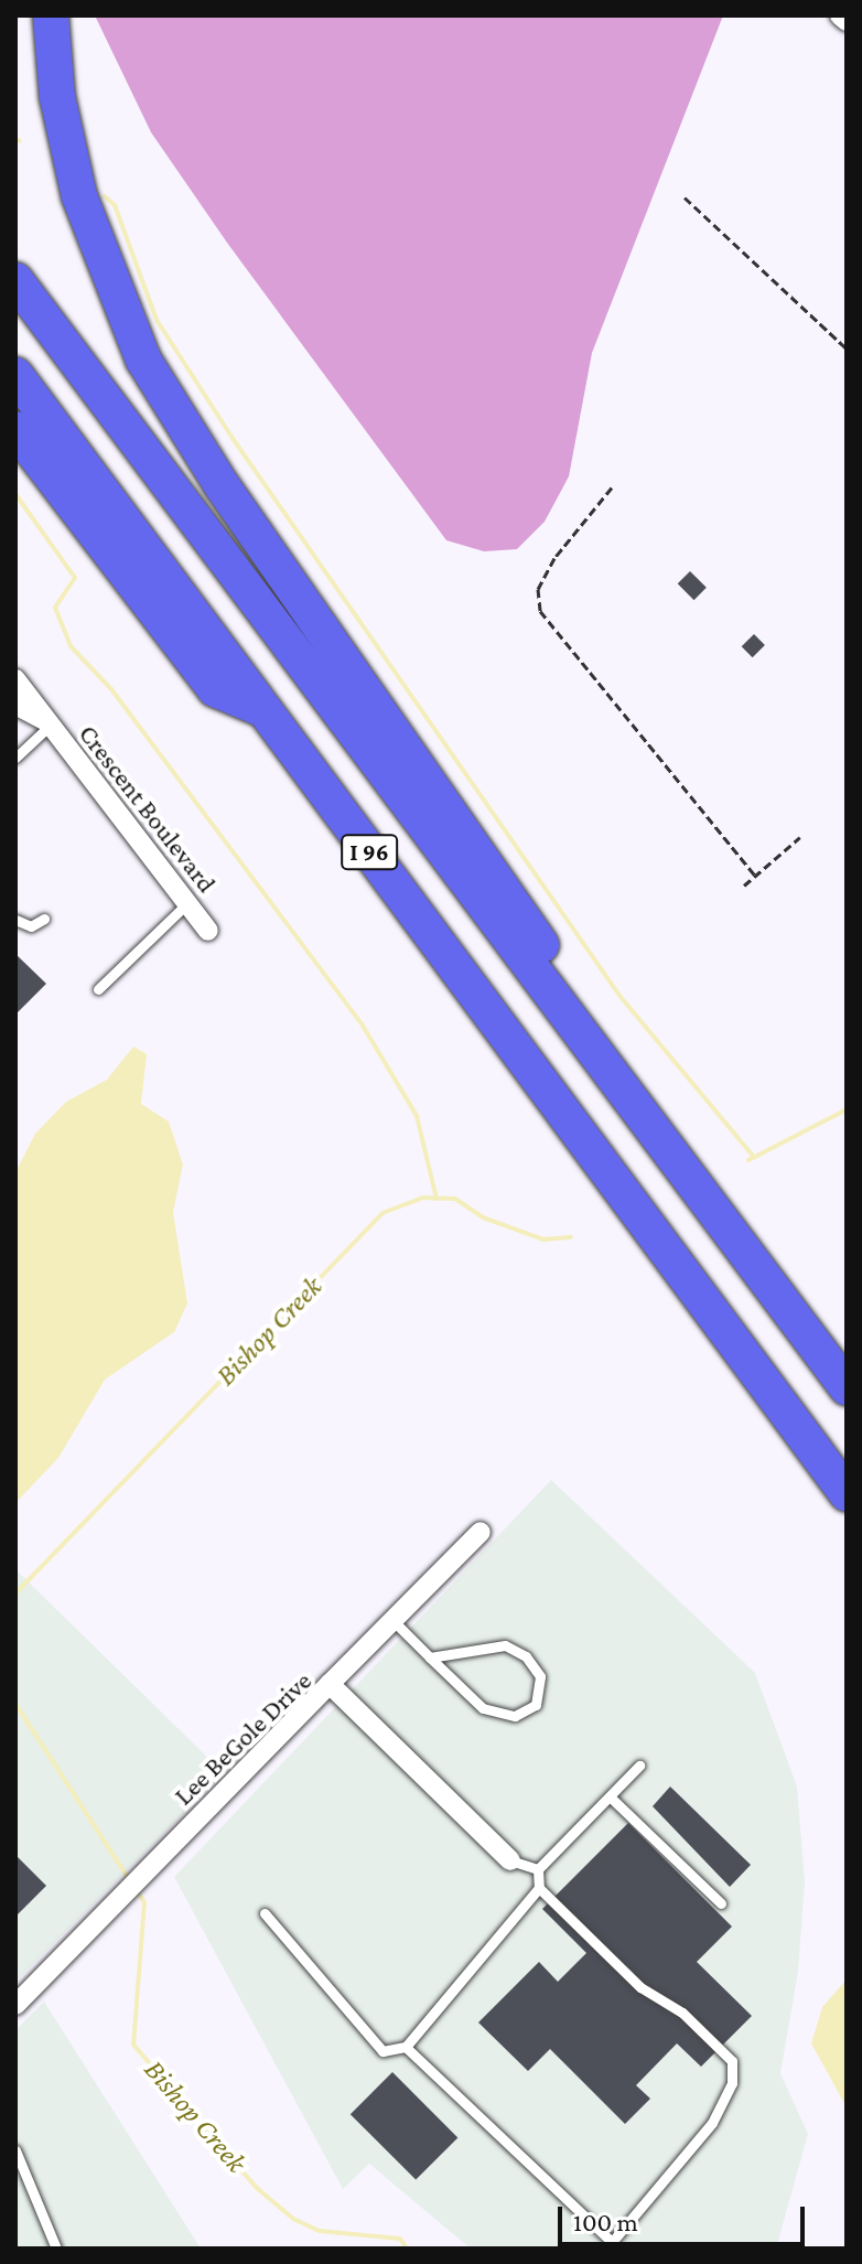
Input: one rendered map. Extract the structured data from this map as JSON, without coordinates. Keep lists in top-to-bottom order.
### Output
{
  "streets": {
    "highway": ["I 96"],
    "street": ["Crescent Boulevard", "Lee BeGole Drive"]
  },
  "water": ["Bishop Creek"],
  "scale_bar": "100 m"
}
